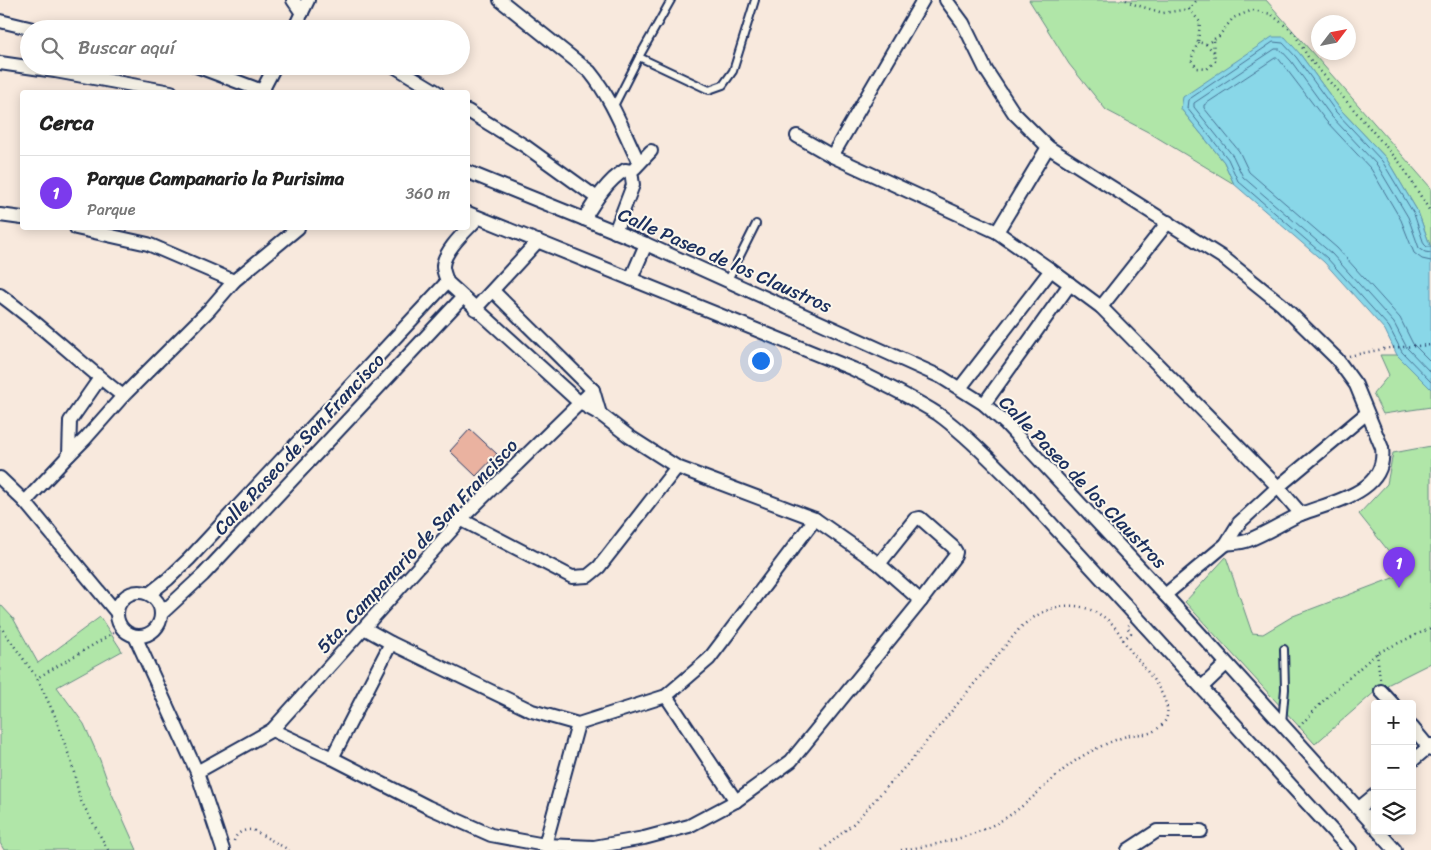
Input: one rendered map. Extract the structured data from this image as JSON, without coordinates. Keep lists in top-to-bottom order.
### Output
{
  "streets": {
    "street": ["Calle Paseo de los Claustros", "Calle Paseo de San Francisco", "5ta. Campanario de San Francisco"]
  },
  "north": "top right",
  "page": {
    "search": "Buscar aquí",
    "heading": "Cerca",
    "list": [
      {
        "mark": "1",
        "name": "Parque Campanario la Purisima",
        "note": "Parque",
        "value": "360 m"
      }
    ],
    "pins": "1",
    "map_buttons": ["+", "−"]
  }
}
